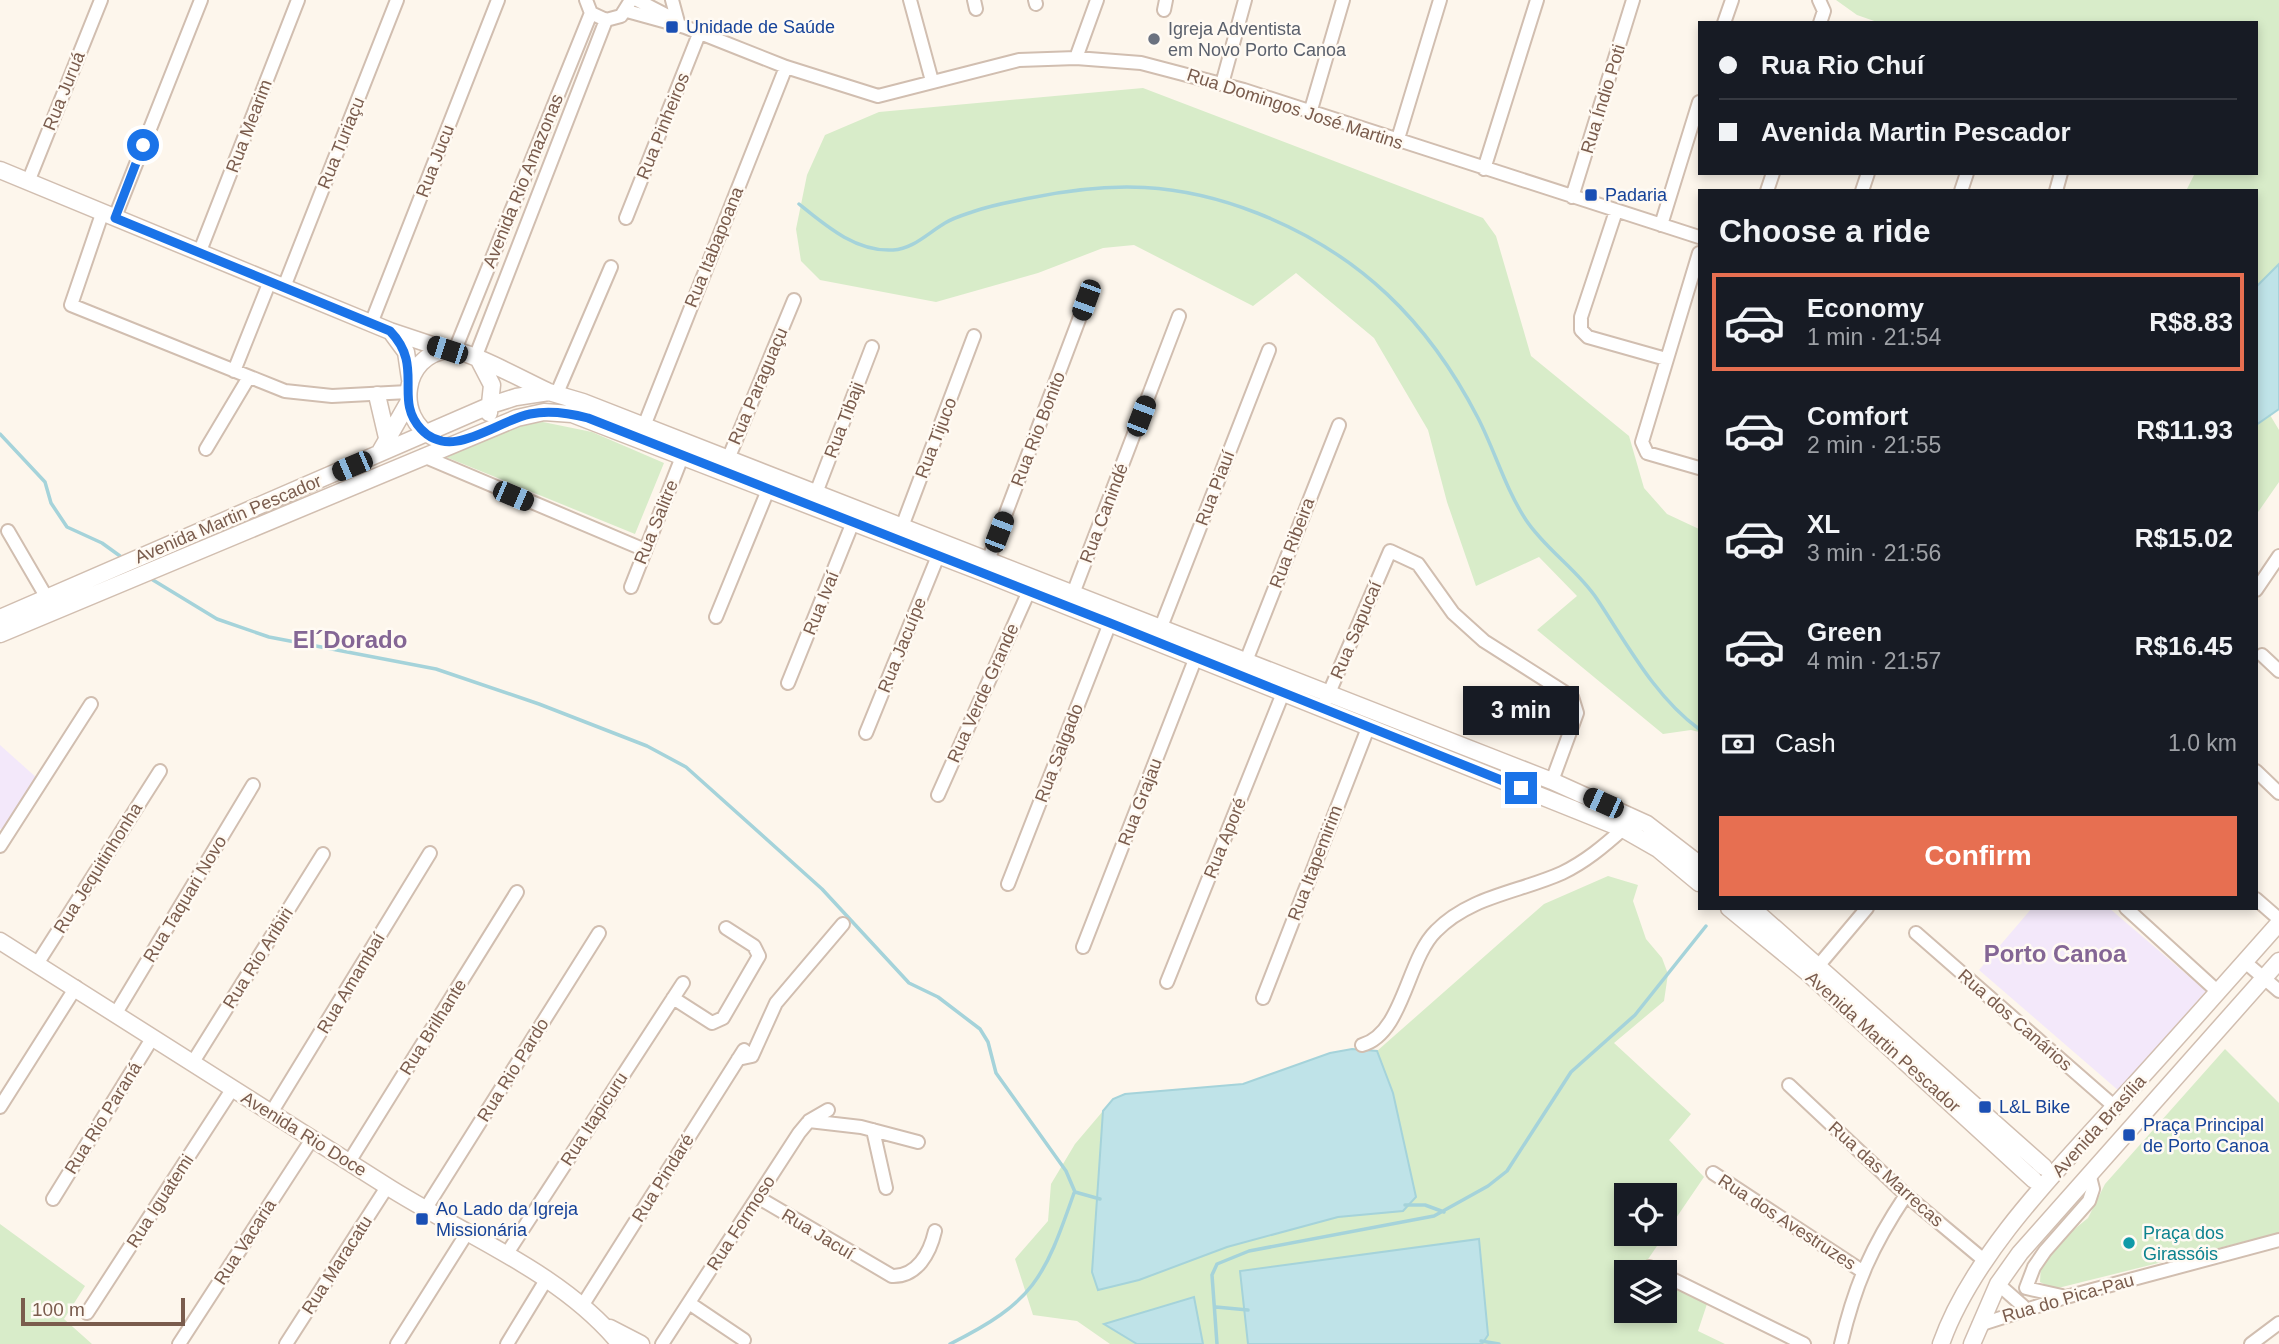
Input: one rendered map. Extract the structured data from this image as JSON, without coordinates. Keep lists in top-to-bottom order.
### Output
{
  "streets": {
    "street": [
      "Rua Juruá",
      "Rua Índio Poti",
      "Rua Domingos José Martins",
      "Rua Mearim",
      "Rua Pinheiros",
      "Rua Turiaçu",
      "Rua Jucu",
      "Avenida Rio Amazonas",
      "Rua Itabapoana",
      "Rua Paraguaçu",
      "Rua Tibaji",
      "Rua Rio Bonito",
      "Rua Tijuco",
      "Rua Piauí",
      "Rua Canindé",
      "Avenida Martin Pescador",
      "Rua Salitre",
      "Rua Ribeira",
      "Rua Ivaí",
      "Rua Sapucaí",
      "Rua Jacuípe",
      "Rua Verde Grande",
      "Rua Salgado",
      "Rua Grajau",
      "Rua Aporé",
      "Rua Itapemirim",
      "Rua Jequitinhonha",
      "Rua Taquari Novo",
      "Rua Rio Aribiri",
      "Rua Amambaí",
      "Rua dos Canários",
      "Rua Brilhante",
      "Rua Rio Pardo",
      "Rua Rio Paraná",
      "Rua Itapicuru",
      "Avenida Brasília",
      "Avenida Rio Doce",
      "Rua das Marrecas",
      "Rua Pindaré",
      "Rua Iguatemi",
      "Rua dos Avestruzes",
      "Rua Formoso",
      "Rua Jacuí",
      "Rua Vacaria",
      "Rua Maracatu",
      "Rua do Pica-Pau"
    ]
  },
  "crossings": [
    ["Rua Índio Poti", "Rua Domingos José Martins"],
    ["Rua Domingos José Martins", "Rua Pinheiros"],
    ["Rua Domingos José Martins", "Rua Itabapoana"],
    ["Avenida Rio Amazonas", "Avenida Martin Pescador"],
    ["Rua Itabapoana", "Avenida Martin Pescador"],
    ["Rua Paraguaçu", "Avenida Martin Pescador"],
    ["Rua Tibaji", "Avenida Martin Pescador"],
    ["Rua Rio Bonito", "Avenida Martin Pescador"],
    ["Rua Tijuco", "Avenida Martin Pescador"],
    ["Rua Piauí", "Avenida Martin Pescador"],
    ["Rua Canindé", "Avenida Martin Pescador"],
    ["Avenida Martin Pescador", "Rua Salitre"],
    ["Avenida Martin Pescador", "Rua Ribeira"],
    ["Avenida Martin Pescador", "Rua Ivaí"],
    ["Avenida Martin Pescador", "Rua Sapucaí"],
    ["Avenida Martin Pescador", "Rua Jacuípe"],
    ["Avenida Martin Pescador", "Rua Verde Grande"],
    ["Avenida Martin Pescador", "Rua Salgado"],
    ["Avenida Martin Pescador", "Rua Grajau"],
    ["Avenida Martin Pescador", "Rua Aporé"],
    ["Avenida Martin Pescador", "Rua Itapemirim"],
    ["Rua Jequitinhonha", "Avenida Rio Doce"],
    ["Rua Taquari Novo", "Avenida Rio Doce"],
    ["Rua Rio Aribiri", "Avenida Rio Doce"],
    ["Rua Amambaí", "Avenida Rio Doce"],
    ["Rua dos Canários", "Avenida Brasília"],
    ["Rua Brilhante", "Avenida Rio Doce"],
    ["Rua Rio Pardo", "Avenida Rio Doce"],
    ["Rua Rio Paraná", "Avenida Rio Doce"],
    ["Rua Itapicuru", "Avenida Rio Doce"],
    ["Avenida Brasília", "Rua das Marrecas"],
    ["Avenida Brasília", "Rua do Pica-Pau"],
    ["Avenida Rio Doce", "Rua Pindaré"],
    ["Avenida Rio Doce", "Rua Iguatemi"],
    ["Avenida Rio Doce", "Rua Vacaria"],
    ["Avenida Rio Doce", "Rua Maracatu"],
    ["Rua Formoso", "Rua Jacuí"]
  ],
  "districts": ["El´Dorado", "Porto Canoa"],
  "places": {
    "transit": [
      "Unidade de Saúde",
      "Padaria",
      "L&L Bike",
      "Praça Principal de Porto Canoa",
      "Ao Lado da Igreja Missionária"
    ],
    "other": ["Igreja Adventista em Novo Porto Canoa", "Praça dos Girassóis"]
  },
  "scale_bar": "100 m",
  "page": {
    "banner": ["Rua Rio Chuí", "Avenida Martin Pescador"],
    "heading": "Choose a ride",
    "list": [
      {
        "name": "Economy",
        "note": "1 min · 21:54",
        "value": "R$8.83"
      },
      {
        "name": "Comfort",
        "note": "2 min · 21:55",
        "value": "R$11.93"
      },
      {
        "name": "XL",
        "note": "3 min · 21:56",
        "value": "R$15.02"
      },
      {
        "name": "Green",
        "note": "4 min · 21:57",
        "value": "R$16.45"
      }
    ],
    "bubble": "3 min",
    "pay": ["Cash", "1.0 km"],
    "buttons": "Confirm",
    "scale": "100 m"
  }
}
